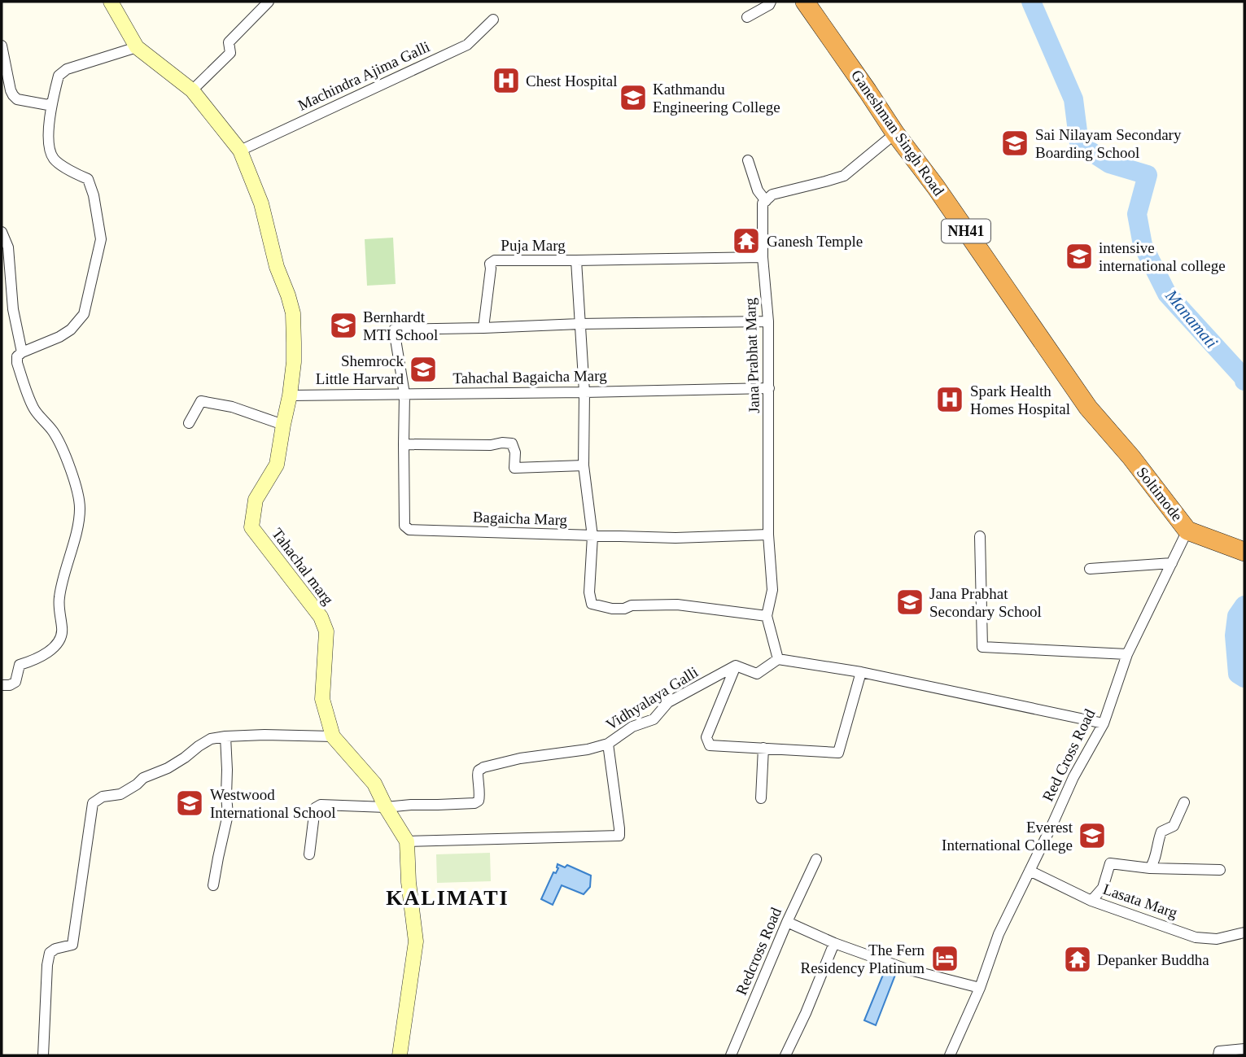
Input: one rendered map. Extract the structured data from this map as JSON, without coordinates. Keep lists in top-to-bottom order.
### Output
{
  "streets": {
    "highway": ["Ganeshman Singh Road", "NH41", "Soltimode"],
    "street": [
      "Machindra Ajima Galli",
      "Puja Marg",
      "Jana Prabhat Marg",
      "Tahachal Bagaicha Marg",
      "Bagaicha Marg",
      "Tahachal marg",
      "Vidhyalaya Galli",
      "Red Cross Road",
      "Lasata Marg",
      "Redcross Road"
    ]
  },
  "crossings": [
    ["Machindra Ajima Galli", "Tahachal marg"],
    ["Ganeshman Singh Road", "Soltimode"],
    ["Puja Marg", "Jana Prabhat Marg"],
    ["Jana Prabhat Marg", "Tahachal Bagaicha Marg"],
    ["Jana Prabhat Marg", "Bagaicha Marg"],
    ["Tahachal Bagaicha Marg", "Bagaicha Marg"],
    ["Tahachal Bagaicha Marg", "Tahachal marg"],
    ["Soltimode", "Red Cross Road"],
    ["Tahachal marg", "Vidhyalaya Galli"],
    ["Red Cross Road", "Lasata Marg"]
  ],
  "districts": ["KALIMATI"],
  "water": ["Manamati"],
  "places": {
    "hospital": ["Chest Hospital", "Spark Health Homes Hospital"],
    "school or university": [
      "Kathmandu Engineering College",
      "Sai Nilayam Secondary Boarding School",
      "intensive international college",
      "Bernhardt MTI School",
      "Shemrock Little Harvard",
      "Jana Prabhat Secondary School",
      "Westwood International School",
      "Everest International College"
    ],
    "temple": ["Ganesh Temple", "Depanker Buddha"],
    "hotel": ["The Fern Residency Platinum"]
  }
}
